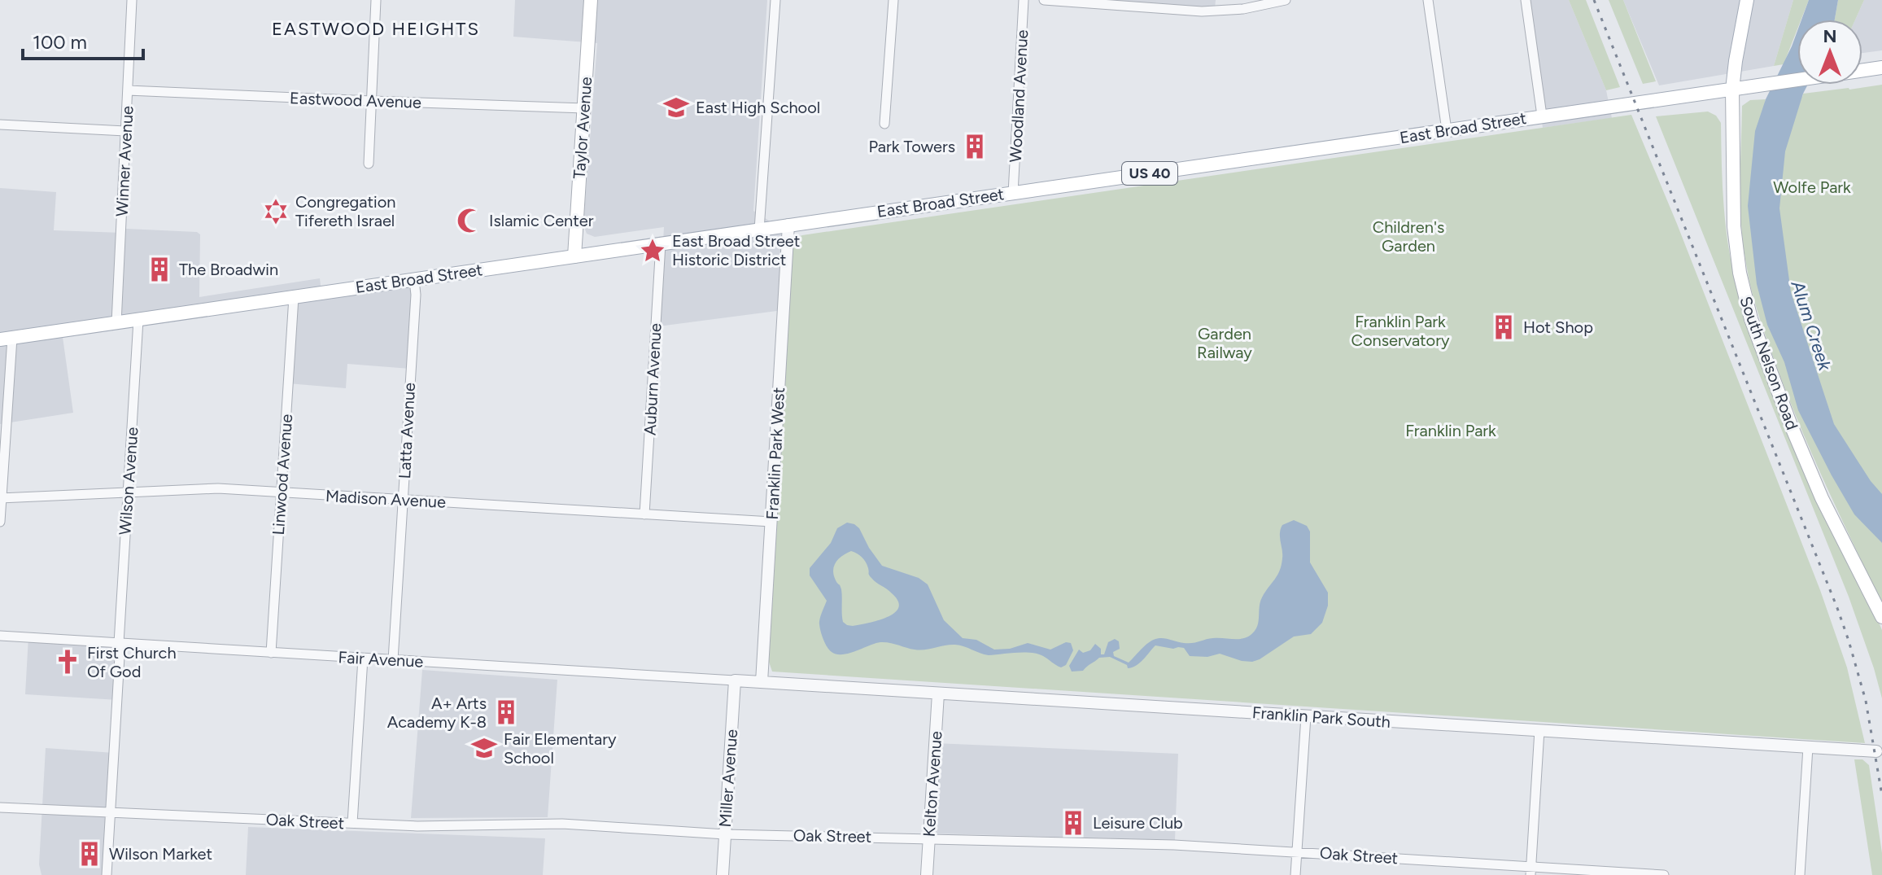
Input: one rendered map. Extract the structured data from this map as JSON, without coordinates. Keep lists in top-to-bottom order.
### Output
{
  "streets": {
    "main road": [
      "Taylor Avenue",
      "East Broad Street",
      "US 40",
      "South Nelson Road"
    ],
    "street": [
      "Woodland Avenue",
      "Eastwood Avenue",
      "Winner Avenue",
      "Auburn Avenue",
      "Latta Avenue",
      "Franklin Park West",
      "Linwood Avenue",
      "Wilson Avenue",
      "Madison Avenue",
      "Fair Avenue",
      "Franklin Park South",
      "Miller Avenue",
      "Kelton Avenue",
      "Oak Street"
    ]
  },
  "crossings": [
    ["Woodland Avenue", "East Broad Street"],
    ["Eastwood Avenue", "Taylor Avenue"],
    ["Eastwood Avenue", "Winner Avenue"],
    ["Taylor Avenue", "East Broad Street"],
    ["East Broad Street", "Winner Avenue"],
    ["East Broad Street", "South Nelson Road"],
    ["East Broad Street", "Auburn Avenue"],
    ["East Broad Street", "Latta Avenue"],
    ["East Broad Street", "Franklin Park West"],
    ["East Broad Street", "Linwood Avenue"],
    ["East Broad Street", "Wilson Avenue"],
    ["Auburn Avenue", "Madison Avenue"],
    ["Latta Avenue", "Madison Avenue"],
    ["Latta Avenue", "Fair Avenue"],
    ["Franklin Park West", "Madison Avenue"],
    ["Franklin Park West", "Fair Avenue"],
    ["Franklin Park West", "Franklin Park South"],
    ["Linwood Avenue", "Madison Avenue"],
    ["Linwood Avenue", "Fair Avenue"],
    ["Wilson Avenue", "Madison Avenue"],
    ["Wilson Avenue", "Fair Avenue"],
    ["Wilson Avenue", "Oak Street"],
    ["Fair Avenue", "Franklin Park South"],
    ["Fair Avenue", "Miller Avenue"],
    ["Franklin Park South", "Kelton Avenue"],
    ["Miller Avenue", "Oak Street"],
    ["Kelton Avenue", "Oak Street"]
  ],
  "districts": ["EASTWOOD HEIGHTS"],
  "water": ["Alum Creek"],
  "parks": [
    "Wolfe Park",
    "Children's Garden",
    "Franklin Park Conservatory",
    "Garden Railway",
    "Franklin Park"
  ],
  "places": {
    "school or university": ["East High School", "Fair Elementary School"],
    "building": [
      "Park Towers",
      "The Broadwin",
      "Hot Shop",
      "A+ Arts Academy K-8",
      "Leisure Club",
      "Wilson Market"
    ],
    "synagogue": ["Congregation Tifereth Israel"],
    "mosque": ["Islamic Center"],
    "place": ["East Broad Street Historic District"],
    "church": ["First Church Of God"]
  },
  "scale_bar": "100 m",
  "north": "top"
}
